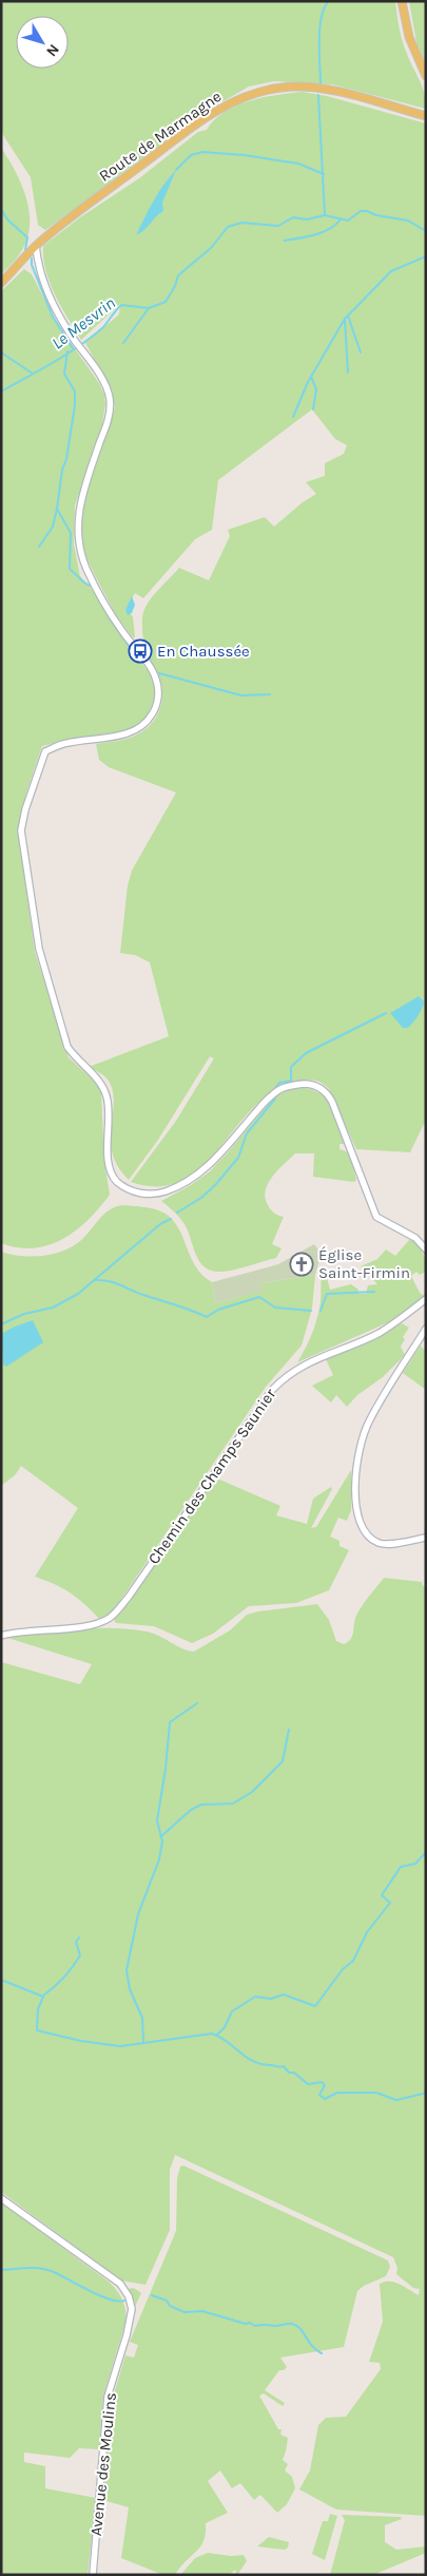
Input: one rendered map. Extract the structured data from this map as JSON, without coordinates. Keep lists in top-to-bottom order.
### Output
{
  "streets": {
    "main road": ["Route de Marmagne"],
    "street": ["Chemin des Champs Saunier", "Avenue des Moulins"]
  },
  "water": ["Le Mesvrin"],
  "places": {
    "bus stop": ["En Chaussée"],
    "church": ["Église Saint-Firmin"]
  },
  "north": "bottom right"
}
